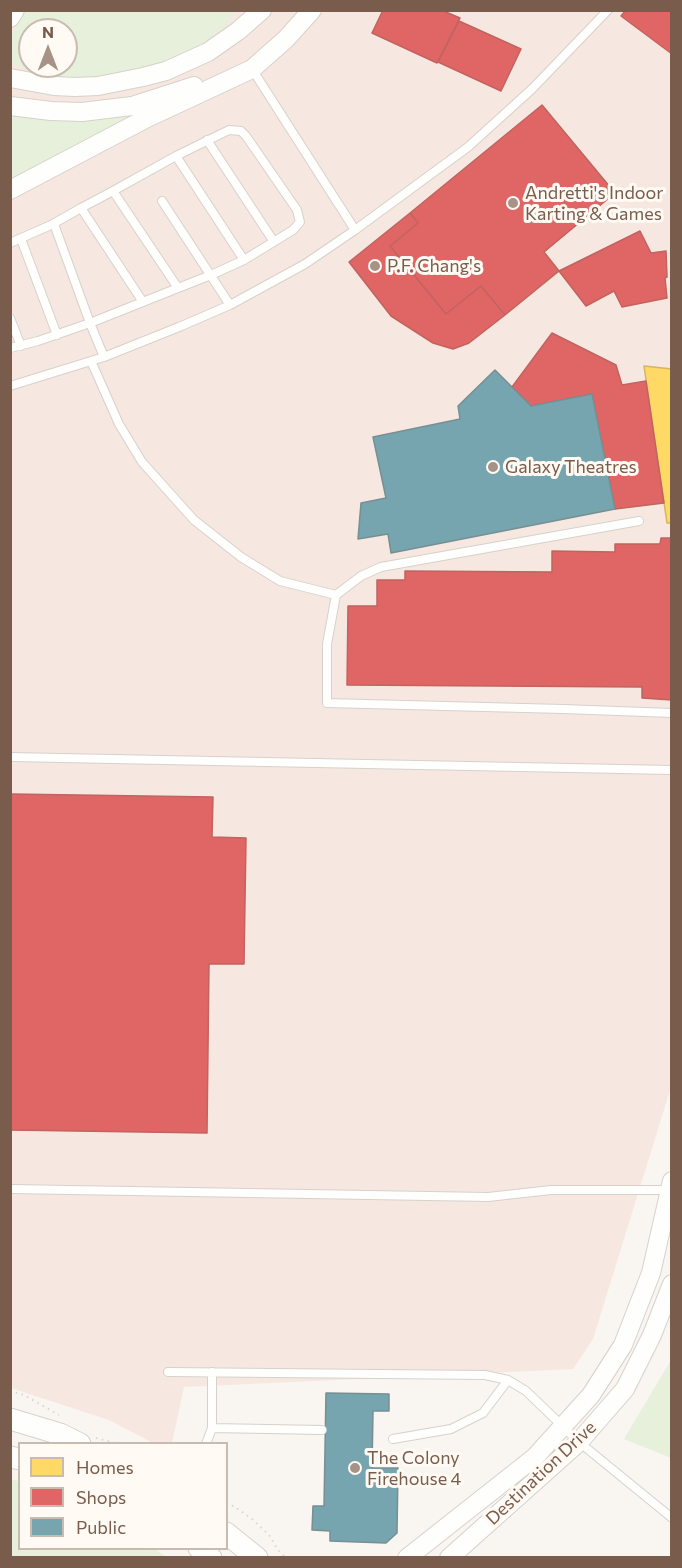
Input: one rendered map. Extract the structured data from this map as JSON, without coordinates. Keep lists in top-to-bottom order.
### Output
{
  "streets": {
    "street": ["Destination Drive"]
  },
  "places": [
    "Andretti's Indoor Karting & Games",
    "P.F. Chang's",
    "Galaxy Theatres",
    "The Colony Firehouse 4"
  ],
  "legend": ["Homes", "Shops", "Public"],
  "north": "top"
}
